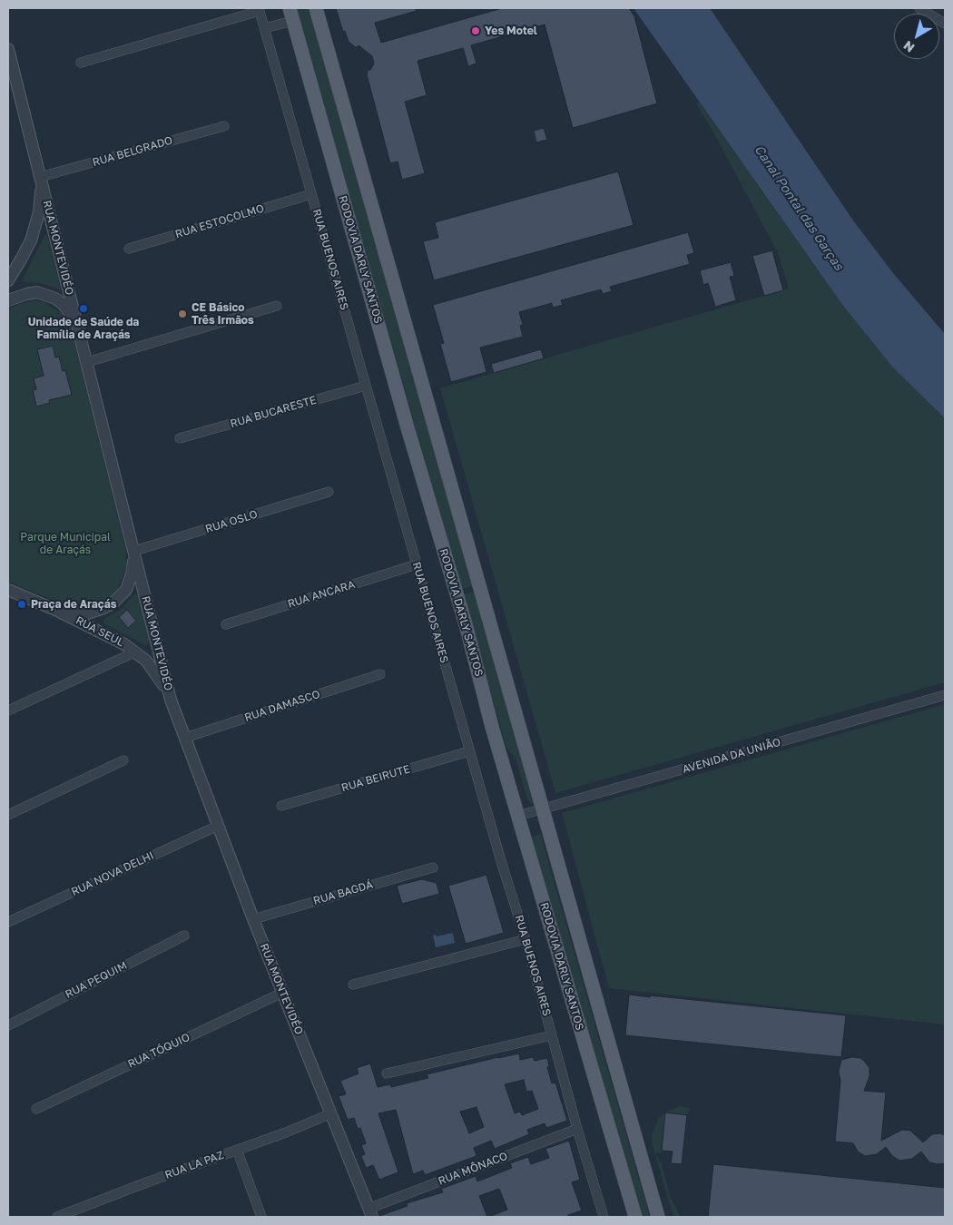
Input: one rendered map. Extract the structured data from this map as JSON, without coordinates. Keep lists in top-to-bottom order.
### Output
{
  "streets": {
    "main road": ["RODOVIA DARLY SANTOS"],
    "street": [
      "RUA BELGRADO",
      "RUA ESTOCOLMO",
      "RUA MONTEVIDÉO",
      "RUA BUENOS AIRES",
      "RUA BUCARESTE",
      "RUA OSLO",
      "RUA ANCARA",
      "RUA SEUL",
      "RUA DAMASCO",
      "AVENIDA DA UNIÃO",
      "RUA BEIRUTE",
      "RUA NOVA DELHI",
      "RUA BAGDÁ",
      "RUA PEQUIM",
      "RUA TÓQUIO",
      "RUA LA PAZ",
      "RUA MÔNACO"
    ]
  },
  "crossings": [
    ["RUA BELGRADO", "RUA MONTEVIDÉO"],
    ["RUA ESTOCOLMO", "RUA BUENOS AIRES"],
    ["RUA MONTEVIDÉO", "RUA OSLO"],
    ["RUA MONTEVIDÉO", "RUA SEUL"],
    ["RUA MONTEVIDÉO", "RUA DAMASCO"],
    ["RUA MONTEVIDÉO", "RUA NOVA DELHI"],
    ["RUA MONTEVIDÉO", "RUA BAGDÁ"],
    ["RUA MONTEVIDÉO", "RUA TÓQUIO"],
    ["RUA MONTEVIDÉO", "RUA LA PAZ"],
    ["RUA MONTEVIDÉO", "RUA MÔNACO"],
    ["RUA BUENOS AIRES", "RUA BUCARESTE"],
    ["RUA BUENOS AIRES", "RUA ANCARA"],
    ["RUA BUENOS AIRES", "RUA BEIRUTE"],
    ["RUA BUENOS AIRES", "RUA MÔNACO"],
    ["RODOVIA DARLY SANTOS", "AVENIDA DA UNIÃO"]
  ],
  "water": ["Canal Pontal das Garças"],
  "parks": ["Parque Municipal de Araçás"],
  "places": [
    "Yes Motel",
    "Unidade de Saúde da Família de Araçás",
    "CE Básico Três Irmãos",
    "Praça de Araçás"
  ],
  "north": "bottom left"
}
